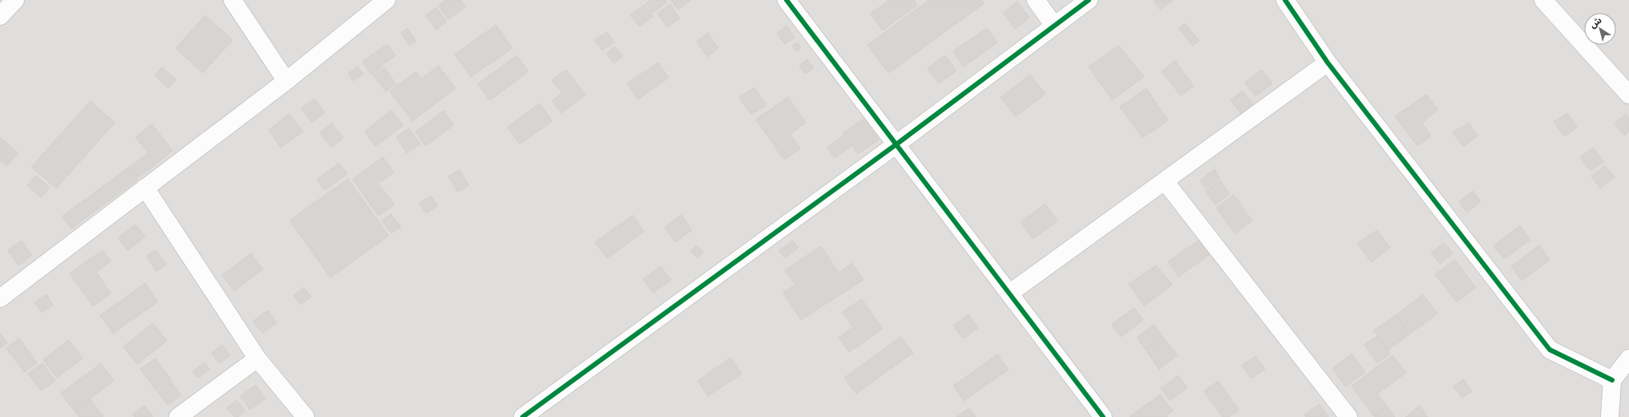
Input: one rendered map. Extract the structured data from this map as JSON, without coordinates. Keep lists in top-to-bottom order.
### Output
{
  "north": "top left"
}
